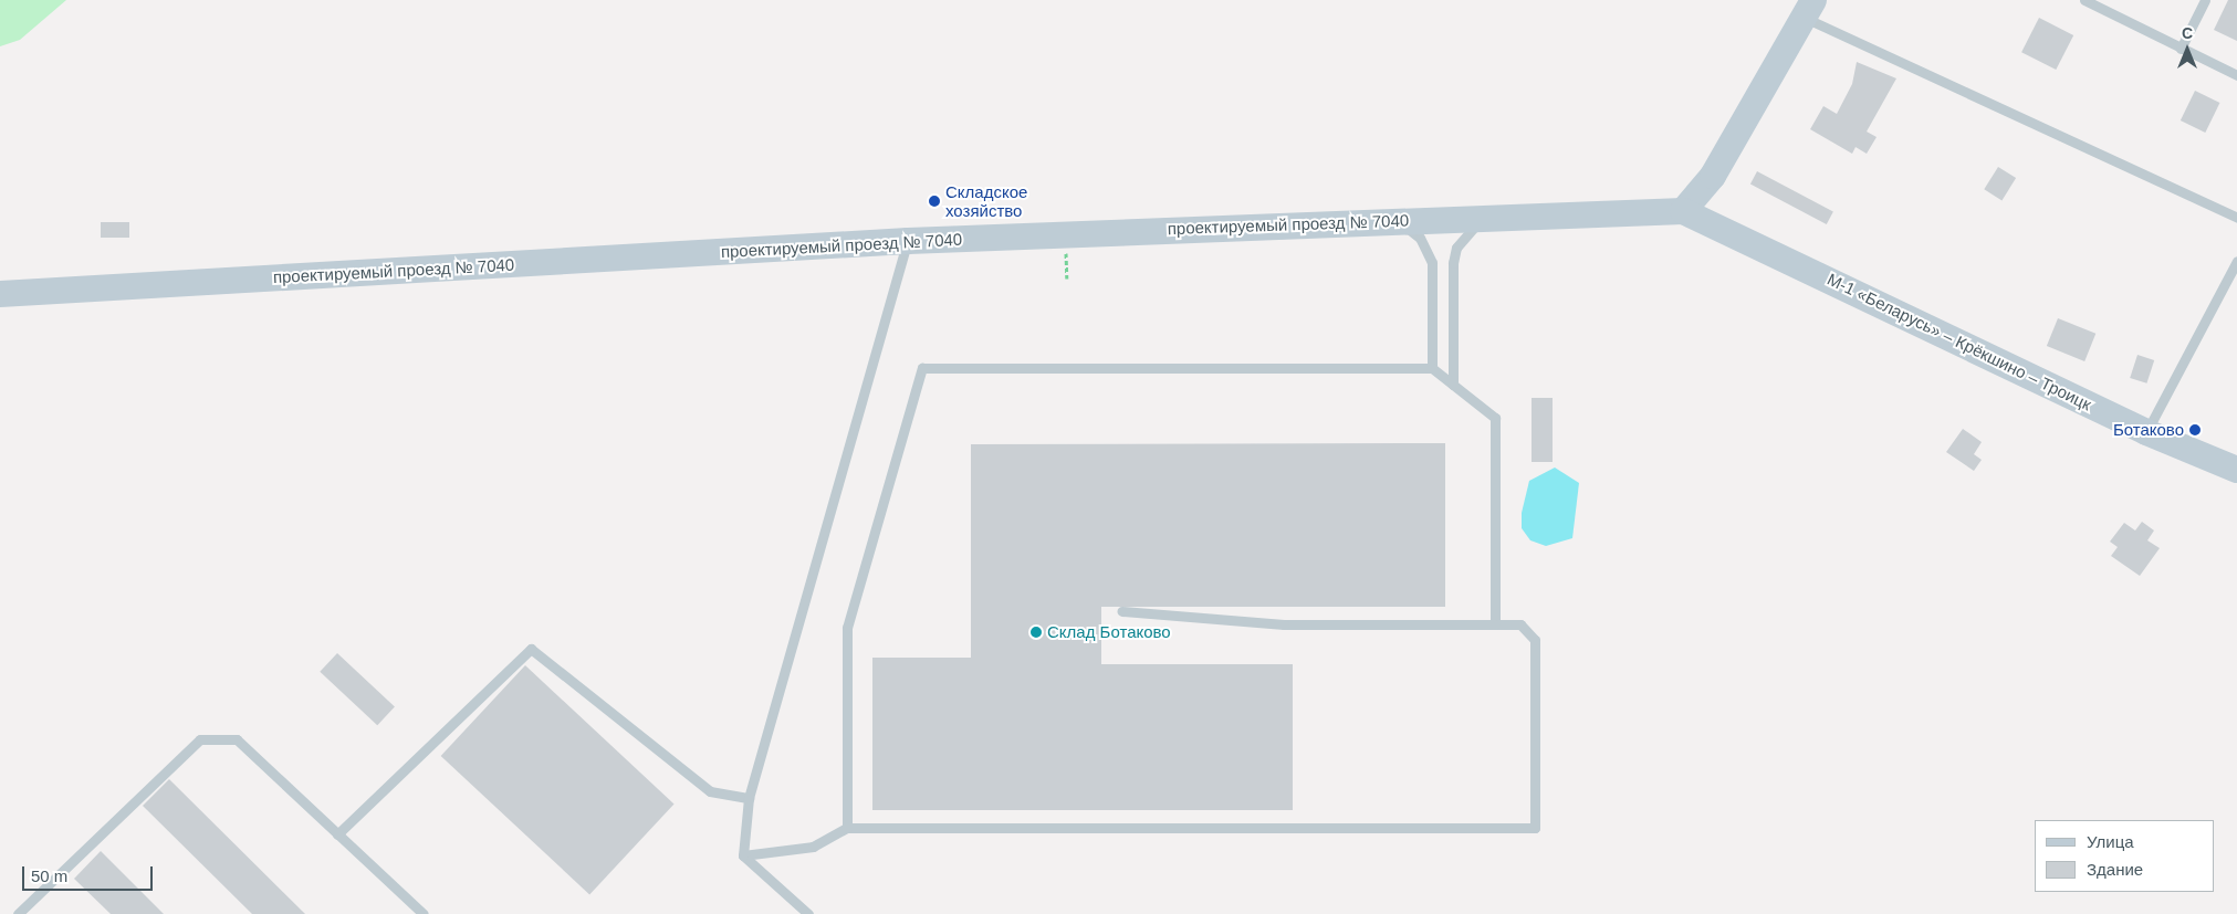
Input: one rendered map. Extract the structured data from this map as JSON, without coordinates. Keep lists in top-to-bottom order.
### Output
{
  "streets": {
    "main road": ["проектируемый проезд № 7040", "М-1 «Беларусь» – Крёкшино – Троицк"]
  },
  "crossings": [
    ["проектируемый проезд № 7040", "М-1 «Беларусь» – Крёкшино – Троицк"]
  ],
  "places": ["Складское хозяйство", "Ботаково", "Склад Ботаково"],
  "legend": ["Улица", "Здание"],
  "scale_bar": "50 m",
  "north": "top"
}
